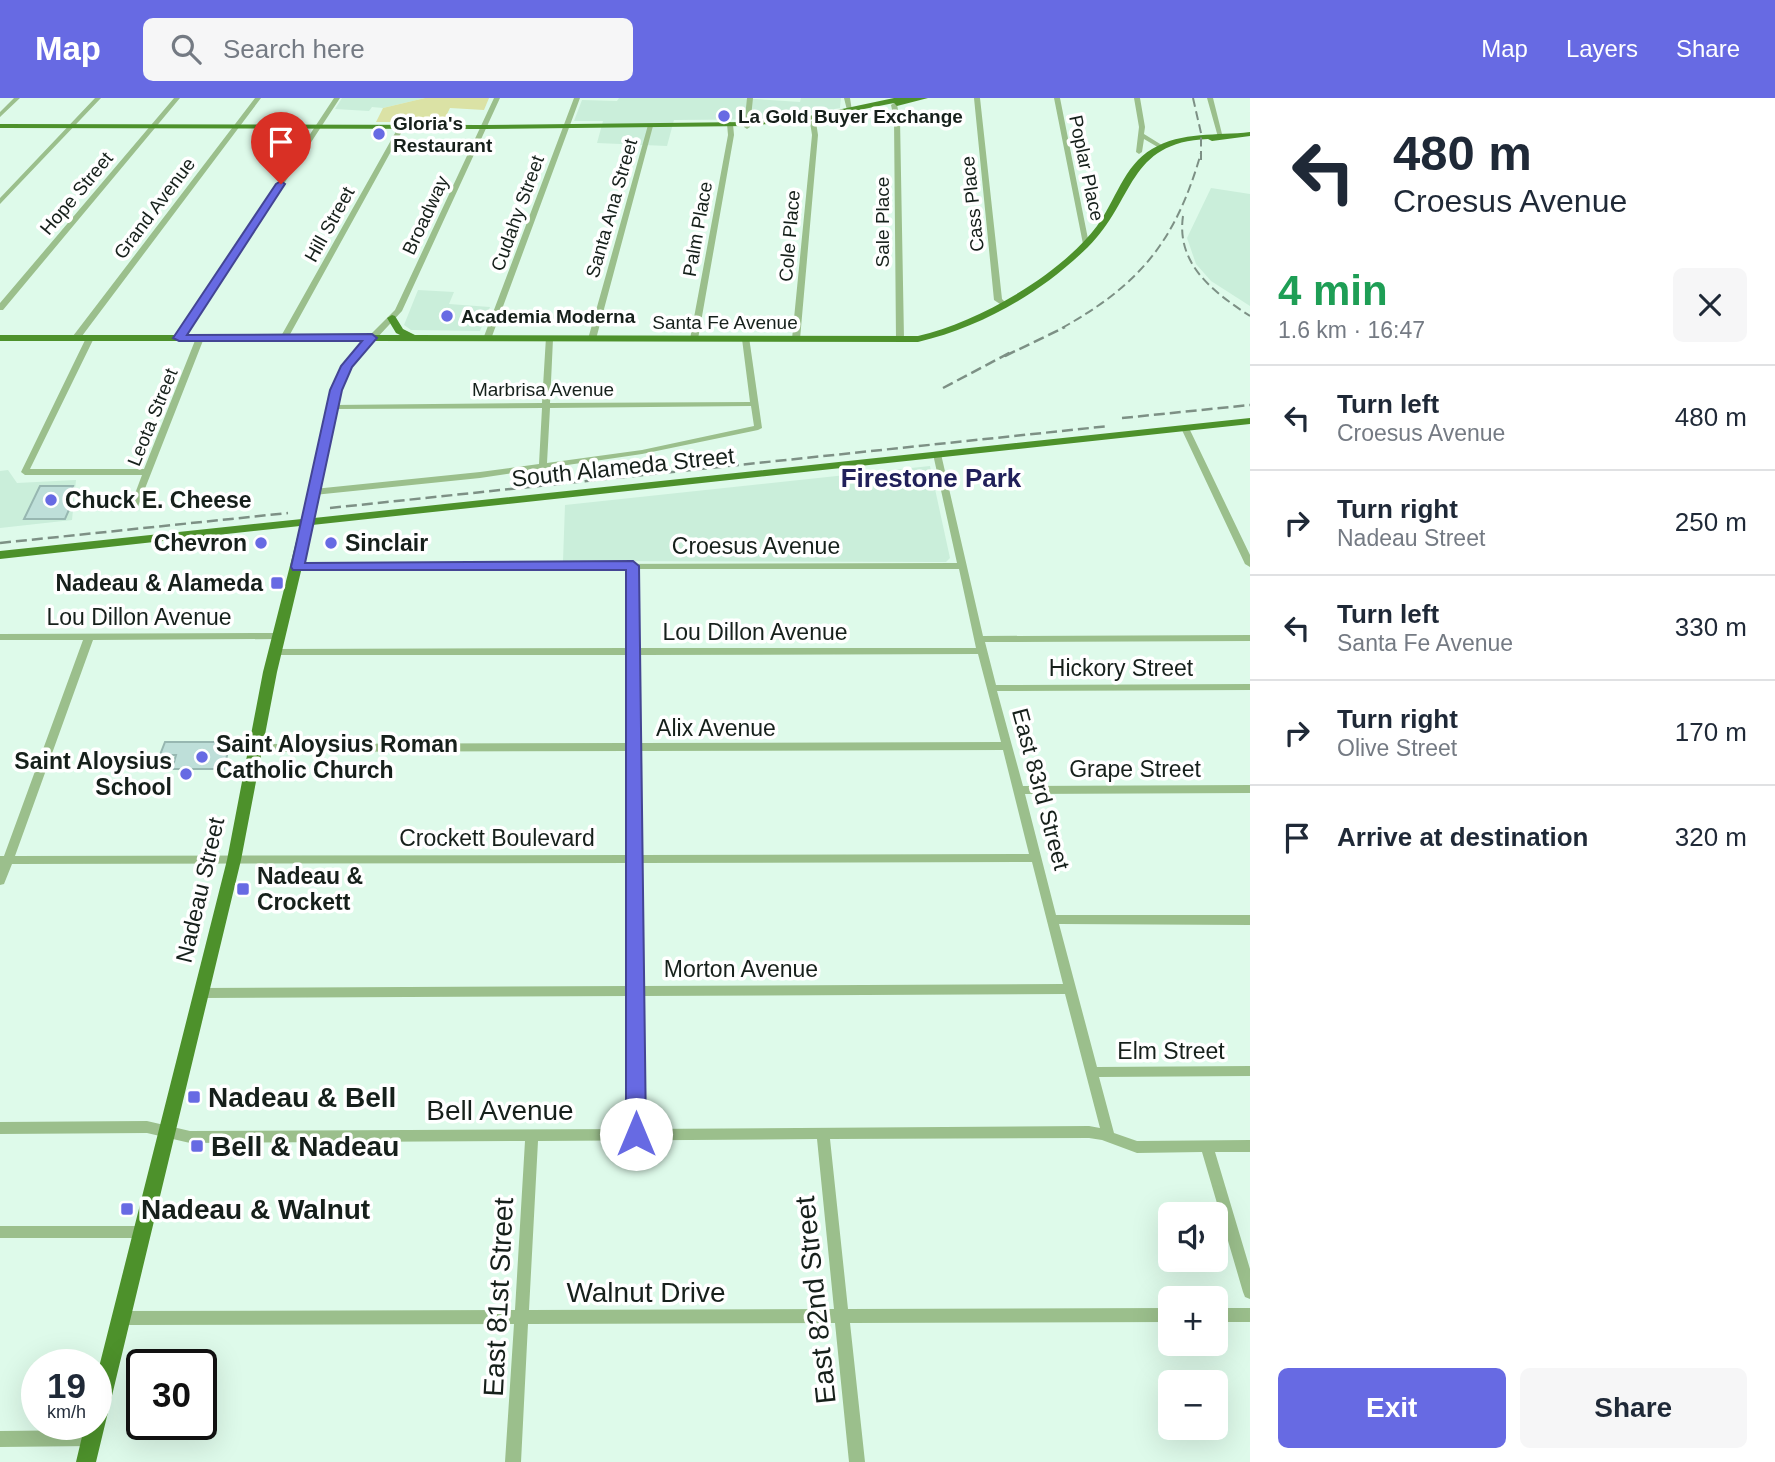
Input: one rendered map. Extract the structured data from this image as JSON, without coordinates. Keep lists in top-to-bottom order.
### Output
{
  "streets": {
    "main road": ["Santa Fe Avenue", "South Alameda Street", "Nadeau Street"],
    "street": [
      "Poplar Place",
      "Hope Street",
      "Cass Place",
      "Grand Avenue",
      "Santa Ana Street",
      "Cudahy Street",
      "Broadway",
      "Sale Place",
      "Hill Street",
      "Palm Place",
      "Cole Place",
      "Marbrisa Avenue",
      "Leota Street",
      "Croesus Avenue",
      "Lou Dillon Avenue",
      "Hickory Street",
      "Alix Avenue",
      "Grape Street",
      "East 83rd Street",
      "Crockett Boulevard",
      "Morton Avenue",
      "Elm Street",
      "Bell Avenue",
      "Walnut Drive",
      "East 81st Street",
      "East 82nd Street"
    ]
  },
  "crossings": [
    ["Poplar Place", "Santa Fe Avenue"],
    ["Cass Place", "Santa Fe Avenue"],
    ["Grand Avenue", "Santa Fe Avenue"],
    ["Santa Ana Street", "Santa Fe Avenue"],
    ["Cudahy Street", "Santa Fe Avenue"],
    ["Broadway", "Santa Fe Avenue"],
    ["Broadway", "Nadeau Street"],
    ["Sale Place", "Santa Fe Avenue"],
    ["Hill Street", "Santa Fe Avenue"],
    ["Palm Place", "Santa Fe Avenue"],
    ["Cole Place", "Santa Fe Avenue"],
    ["Santa Fe Avenue", "Leota Street"],
    ["Santa Fe Avenue", "Nadeau Street"],
    ["Marbrisa Avenue", "South Alameda Street"],
    ["Marbrisa Avenue", "Nadeau Street"],
    ["South Alameda Street", "East 83rd Street"],
    ["South Alameda Street", "Nadeau Street"],
    ["Croesus Avenue", "East 83rd Street"],
    ["Croesus Avenue", "Nadeau Street"],
    ["Lou Dillon Avenue", "East 83rd Street"],
    ["Lou Dillon Avenue", "Nadeau Street"],
    ["Hickory Street", "East 83rd Street"],
    ["Alix Avenue", "East 83rd Street"],
    ["Alix Avenue", "Nadeau Street"],
    ["Grape Street", "East 83rd Street"],
    ["East 83rd Street", "Crockett Boulevard"],
    ["East 83rd Street", "Morton Avenue"],
    ["East 83rd Street", "Elm Street"],
    ["East 83rd Street", "Bell Avenue"],
    ["Crockett Boulevard", "Nadeau Street"],
    ["Nadeau Street", "Morton Avenue"],
    ["Nadeau Street", "Bell Avenue"],
    ["Nadeau Street", "Walnut Drive"],
    ["Bell Avenue", "East 81st Street"],
    ["Bell Avenue", "East 82nd Street"],
    ["Walnut Drive", "East 81st Street"],
    ["Walnut Drive", "East 82nd Street"]
  ],
  "districts": ["Firestone Park"],
  "places": {
    "other": [
      "La Gold Buyer Exchange",
      "Gloria's Restaurant",
      "Academia Moderna",
      "Chuck E. Cheese",
      "Chevron",
      "Sinclair",
      "Saint Aloysius Roman Catholic Church",
      "Saint Aloysius School"
    ],
    "transit": [
      "Nadeau & Alameda",
      "Nadeau & Crockett",
      "Nadeau & Bell",
      "Bell & Nadeau",
      "Nadeau & Walnut"
    ]
  },
  "page": {
    "header": "Map",
    "search": "Search here",
    "nav": ["Map", "Layers", "Share"],
    "turn": ["480 m", "Croesus Avenue"],
    "heading": ["4 min", "1.6 km · 16:47"],
    "list": [
      {
        "name": "Turn left",
        "note": "Croesus Avenue",
        "value": "480 m"
      },
      {
        "name": "Turn right",
        "note": "Nadeau Street",
        "value": "250 m"
      },
      {
        "name": "Turn left",
        "note": "Santa Fe Avenue",
        "value": "330 m"
      },
      {
        "name": "Turn right",
        "note": "Olive Street",
        "value": "170 m"
      },
      {
        "name": "Arrive at destination",
        "value": "320 m"
      }
    ],
    "map_buttons": ["+", "−"],
    "speed": "19 km/h",
    "limit": "30",
    "buttons": ["Exit", "Share"]
  }
}
